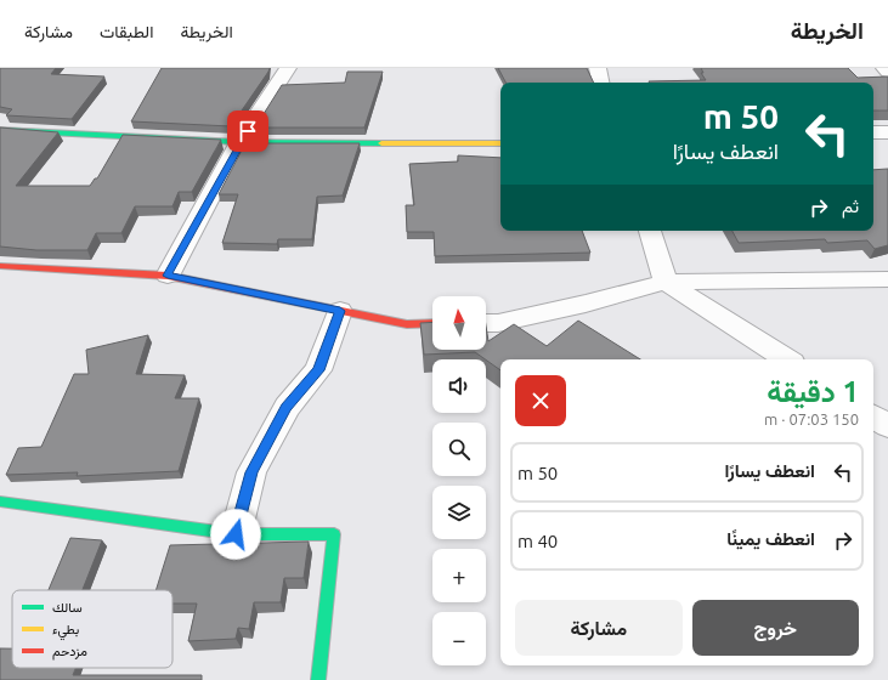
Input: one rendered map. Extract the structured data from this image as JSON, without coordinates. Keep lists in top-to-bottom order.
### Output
{
  "legend": ["سالك", "بطيء", "مزدحم"],
  "north": "top",
  "page": {
    "header": "الخريطة",
    "nav": ["الخريطة", "الطبقات", "مشاركة"],
    "turn": ["50 m", "انعطف يسارًا"],
    "then": "ثم",
    "map_buttons": ["+", "−"],
    "heading": ["1 دقيقة", "150 m · 07:03"],
    "list": [
      {
        "name": "انعطف يسارًا",
        "value": "50 m"
      },
      {
        "name": "انعطف يمينًا",
        "value": "40 m"
      }
    ],
    "buttons": ["خروج", "مشاركة"]
  }
}
